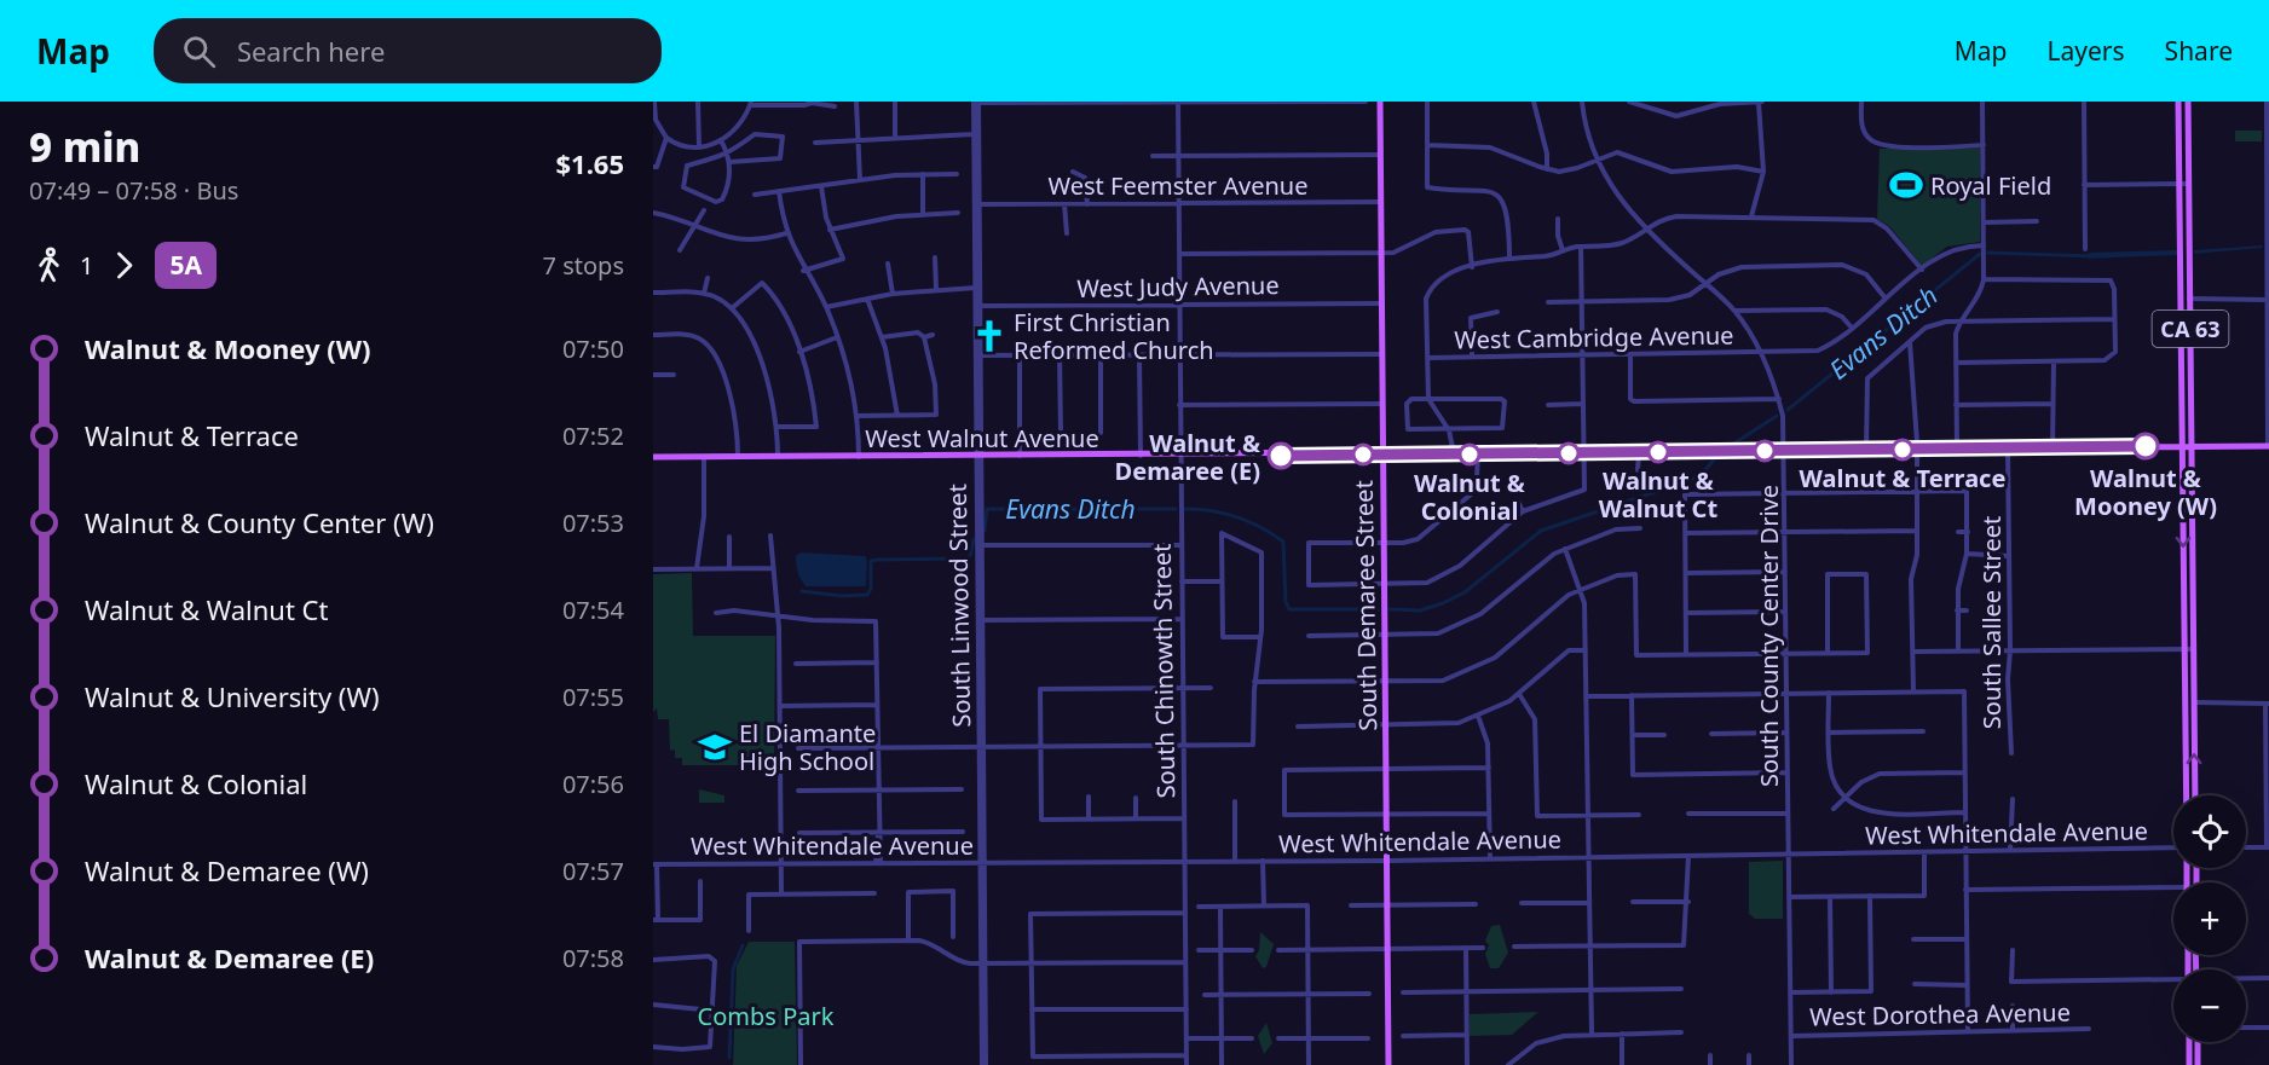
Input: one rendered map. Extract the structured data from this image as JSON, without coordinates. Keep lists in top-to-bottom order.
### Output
{
  "streets": {
    "main road": ["CA 63", "West Walnut Avenue", "South Demaree Street"],
    "street": [
      "West Feemster Avenue",
      "West Judy Avenue",
      "West Cambridge Avenue",
      "South Linwood Street",
      "South Sallee Street",
      "South County Center Drive",
      "South Chinowth Street",
      "West Whitendale Avenue",
      "West Dorothea Avenue"
    ]
  },
  "crossings": [
    ["West Feemster Avenue", "South Linwood Street"],
    ["West Feemster Avenue", "South Demaree Street"],
    ["West Feemster Avenue", "South Chinowth Street"],
    ["West Judy Avenue", "South Linwood Street"],
    ["West Judy Avenue", "South Demaree Street"],
    ["West Judy Avenue", "South Chinowth Street"],
    ["CA 63", "West Walnut Avenue"],
    ["West Cambridge Avenue", "South County Center Drive"],
    ["West Walnut Avenue", "South Linwood Street"],
    ["West Walnut Avenue", "South Demaree Street"],
    ["West Walnut Avenue", "South Sallee Street"],
    ["West Walnut Avenue", "South County Center Drive"],
    ["West Walnut Avenue", "South Chinowth Street"],
    ["South Linwood Street", "West Whitendale Avenue"],
    ["South Demaree Street", "West Whitendale Avenue"],
    ["South County Center Drive", "West Whitendale Avenue"],
    ["South County Center Drive", "West Dorothea Avenue"],
    ["South Chinowth Street", "West Whitendale Avenue"]
  ],
  "water": ["Evans Ditch"],
  "parks": ["Combs Park"],
  "places": {
    "sports": ["Royal Field"],
    "church": ["First Christian Reformed Church"],
    "other": [
      "Walnut & Mooney (W)",
      "Walnut & Terrace",
      "Walnut & Walnut Ct",
      "Walnut & Colonial",
      "Walnut & Demaree (E)"
    ],
    "school or university": ["El Diamante High School"]
  },
  "lines": ["bus line 5A"],
  "page": {
    "header": "Map",
    "search": "Search here",
    "nav": ["Map", "Layers", "Share"],
    "heading": ["9 min", "07:49 – 07:58 · Bus", "$1.65"],
    "legs": ["1", "5A", "7 stops"],
    "list": [
      {
        "name": "Walnut & Mooney (W)",
        "value": "07:50"
      },
      {
        "name": "Walnut & Terrace",
        "value": "07:52"
      },
      {
        "name": "Walnut & County Center (W)",
        "value": "07:53"
      },
      {
        "name": "Walnut & Walnut Ct",
        "value": "07:54"
      },
      {
        "name": "Walnut & University (W)",
        "value": "07:55"
      },
      {
        "name": "Walnut & Colonial",
        "value": "07:56"
      },
      {
        "name": "Walnut & Demaree (W)",
        "value": "07:57"
      },
      {
        "name": "Walnut & Demaree (E)",
        "value": "07:58"
      }
    ],
    "map_buttons": ["+", "−"]
  }
}
